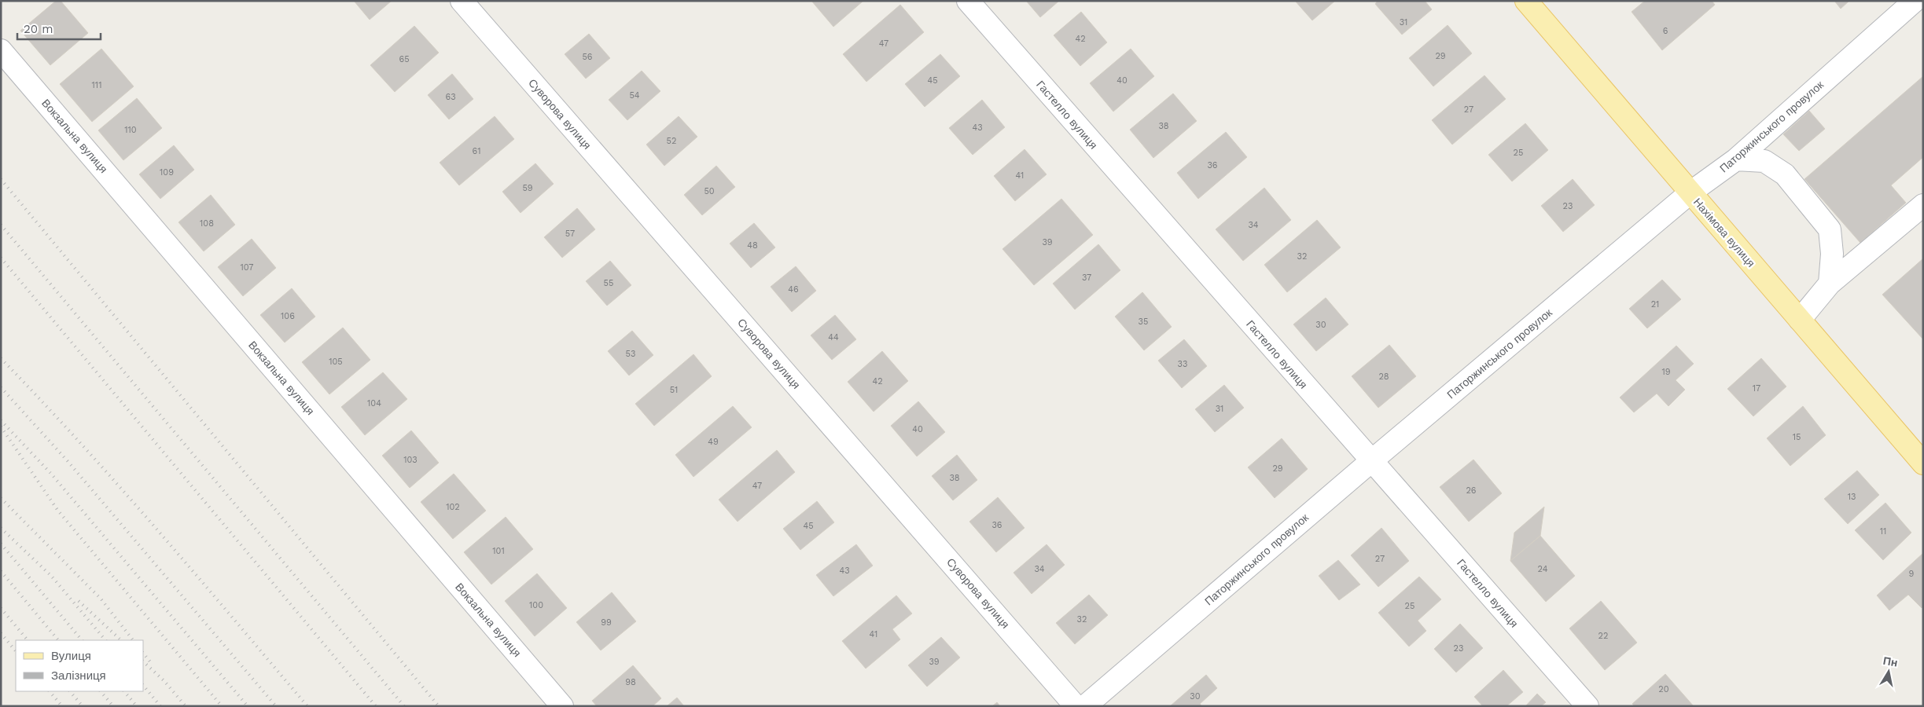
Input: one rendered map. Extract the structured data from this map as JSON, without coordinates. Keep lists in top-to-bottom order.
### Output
{
  "streets": {
    "main road": ["Нахімова вулиця"],
    "street": [
      "Суворова вулиця",
      "Гастелло вулиця",
      "Паторжинського провулок",
      "Вокзальна вулиця"
    ]
  },
  "crossings": [
    ["Гастелло вулиця", "Паторжинського провулок"],
    ["Паторжинського провулок", "Нахімова вулиця"]
  ],
  "house_numbers": [
    "31",
    "6",
    "42",
    "47",
    "29",
    "56",
    "65",
    "45",
    "40",
    "111",
    "54",
    "63",
    "27",
    "38",
    "43",
    "110",
    "52",
    "61",
    "25",
    "36",
    "109",
    "41",
    "59",
    "50",
    "23",
    "108",
    "34",
    "57",
    "39",
    "48",
    "32",
    "107",
    "37",
    "55",
    "46",
    "21",
    "106",
    "35",
    "30",
    "44",
    "53",
    "105",
    "33",
    "19",
    "28",
    "42",
    "17",
    "51",
    "104",
    "31",
    "40",
    "15",
    "49",
    "103",
    "29",
    "38",
    "47",
    "26",
    "13",
    "102",
    "36",
    "45",
    "11",
    "101",
    "27",
    "34",
    "24",
    "43",
    "9",
    "100",
    "25",
    "32",
    "99",
    "41",
    "22",
    "23",
    "39",
    "98",
    "20",
    "30"
  ],
  "legend": ["Вулиця", "Залізниця"],
  "scale_bar": "20 m",
  "north": "top"
}
